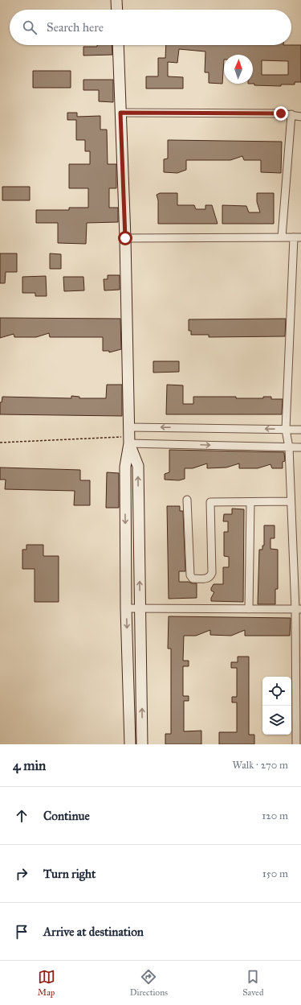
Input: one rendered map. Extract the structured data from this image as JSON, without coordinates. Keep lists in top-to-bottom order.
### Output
{
  "north": "top",
  "page": {
    "search": "Search here",
    "heading": ["4 min", "Walk · 270 m"],
    "list": [
      ["Continue", "120 m"],
      ["Turn right", "150 m"],
      "Arrive at destination"
    ],
    "nav": ["Map", "Directions", "Saved"]
  }
}
